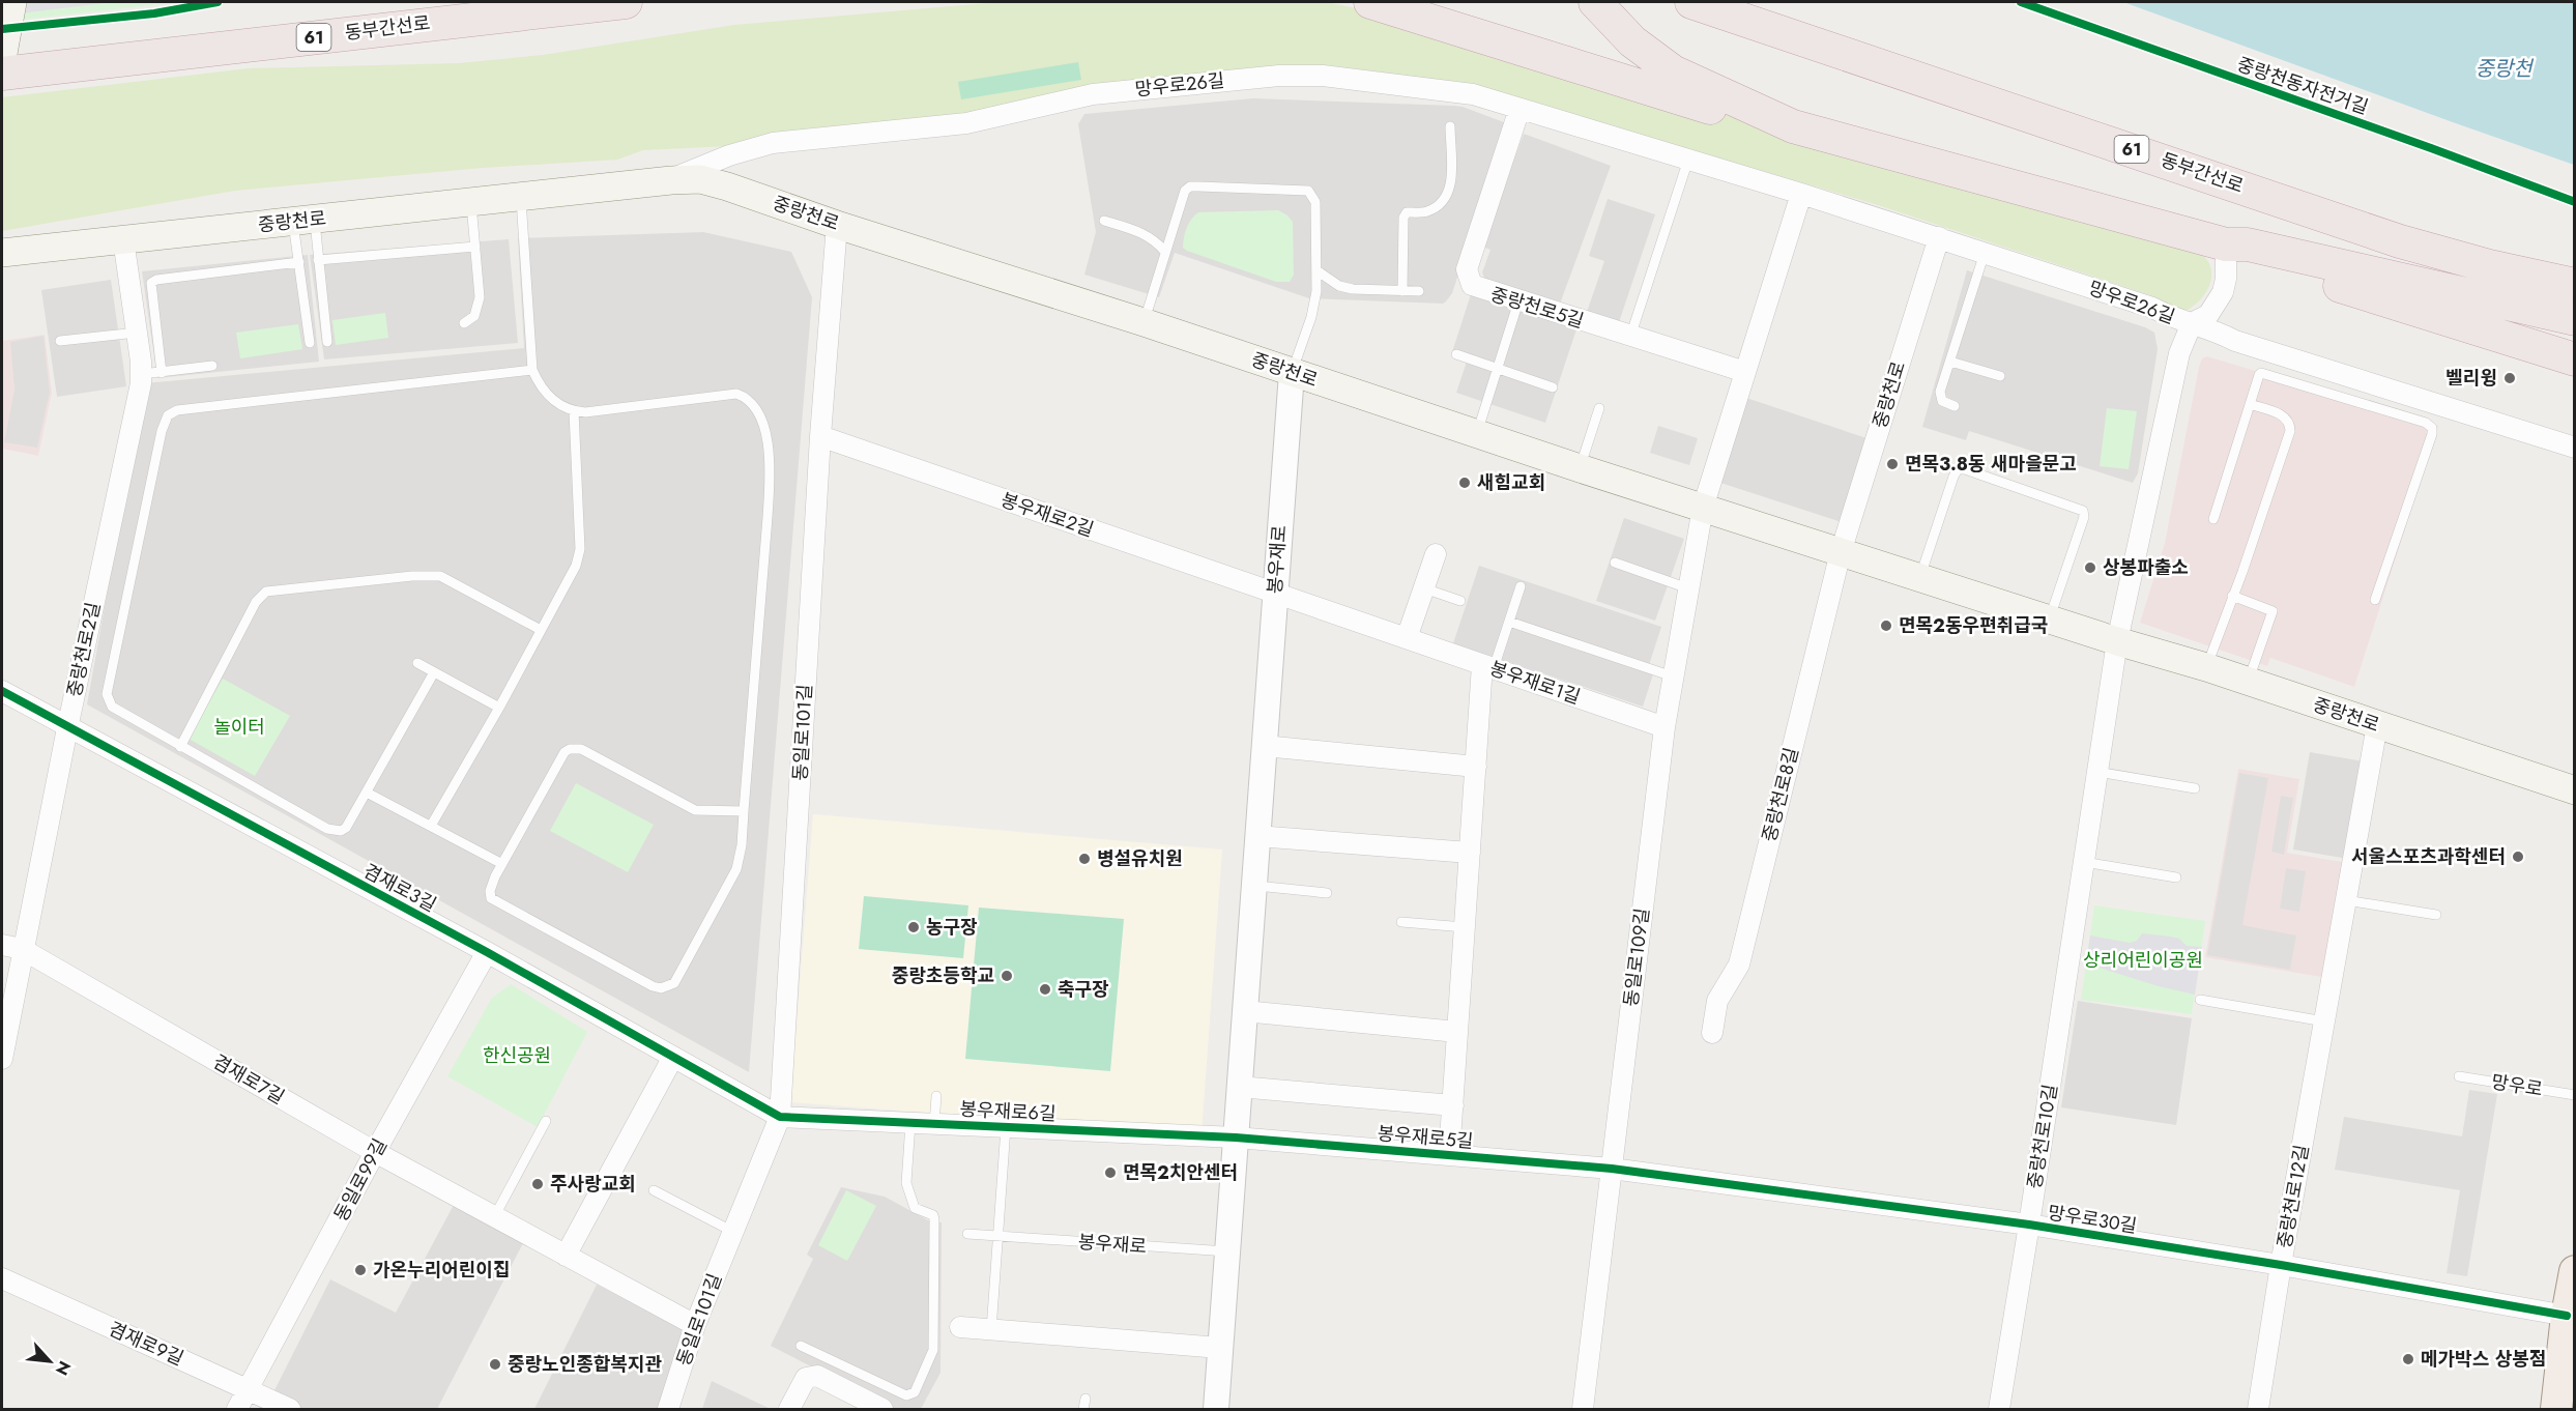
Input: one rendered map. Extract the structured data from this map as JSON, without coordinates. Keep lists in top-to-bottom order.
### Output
{
  "streets": {
    "highway": ["동부간선로", "61"],
    "main road": ["중랑천로"],
    "street": [
      "망우로26길",
      "중랑천로5길",
      "봉우재로2길",
      "봉우재로",
      "중랑천로2길",
      "봉우재로1길",
      "동일로101길",
      "중랑천로8길",
      "겸재로3길",
      "동일로109길",
      "겸재로7길",
      "봉우재로6길",
      "중랑천로10길",
      "봉우재로5길",
      "동일로99길",
      "중랑천로12길",
      "망우로30길",
      "겸재로9길"
    ],
    "lane": ["망우로"],
    "cycle path": ["중랑천동자전거길"]
  },
  "crossings": [
    ["망우로26길", "중랑천로"],
    ["망우로26길", "중랑천로5길"],
    ["중랑천로", "봉우재로"],
    ["중랑천로", "중랑천로2길"],
    ["중랑천로", "동일로101길"],
    ["중랑천로", "중랑천로8길"],
    ["중랑천로", "동일로109길"],
    ["중랑천로", "중랑천로10길"],
    ["중랑천로", "중랑천로12길"],
    ["봉우재로2길", "봉우재로"],
    ["봉우재로2길", "봉우재로1길"],
    ["봉우재로2길", "동일로101길"],
    ["봉우재로", "봉우재로1길"],
    ["봉우재로", "봉우재로6길"],
    ["봉우재로", "봉우재로5길"],
    ["중랑천로2길", "겸재로3길"],
    ["중랑천로2길", "겸재로7길"],
    ["봉우재로1길", "동일로109길"],
    ["봉우재로1길", "봉우재로5길"],
    ["동일로101길", "겸재로3길"],
    ["동일로101길", "겸재로7길"],
    ["동일로101길", "봉우재로6길"],
    ["겸재로3길", "봉우재로6길"],
    ["겸재로3길", "동일로99길"],
    ["동일로109길", "봉우재로5길"],
    ["동일로109길", "망우로30길"],
    ["겸재로7길", "동일로99길"],
    ["봉우재로6길", "봉우재로5길"],
    ["중랑천로10길", "망우로30길"],
    ["봉우재로5길", "망우로30길"],
    ["동일로99길", "겸재로9길"],
    ["중랑천로12길", "망우로30길"]
  ],
  "water": ["중랑천"],
  "parks": ["놀이터", "상리어린이공원", "한신공원"],
  "places": [
    "벨리윙",
    "면목3.8동 새마을문고",
    "새힘교회",
    "상봉파출소",
    "면목2동우편취급국",
    "서울스포츠과학센터",
    "병설유치원",
    "농구장",
    "중랑초등학교",
    "축구장",
    "면목2치안센터",
    "주사랑교회",
    "가온누리어린이집",
    "메가박스 상봉점",
    "중랑노인종합복지관"
  ],
  "north": "bottom right"
}
